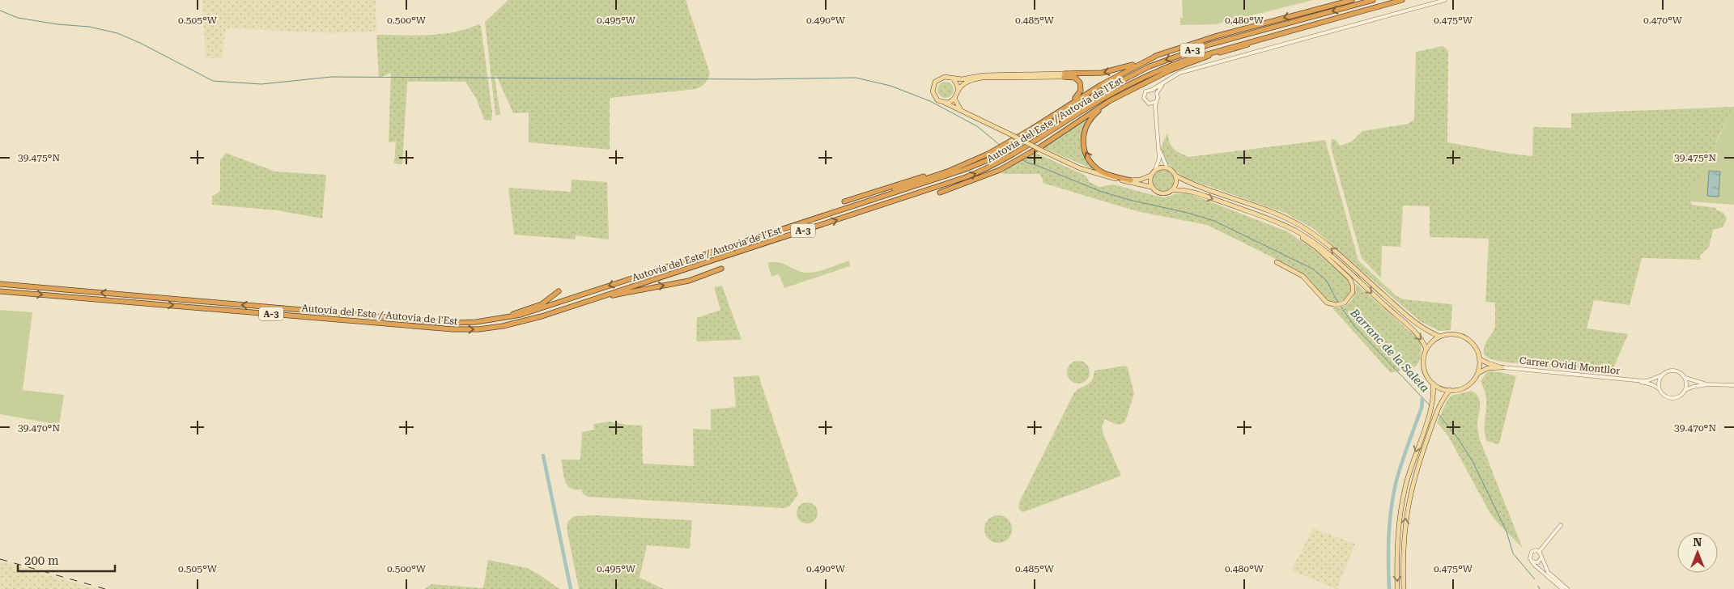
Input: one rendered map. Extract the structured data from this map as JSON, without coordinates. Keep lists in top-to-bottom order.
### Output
{
  "streets": {
    "highway": ["A-3", "Autovía del Este / Autovia de l'Est"],
    "street": ["Carrer Ovidi Montllor"]
  },
  "water": ["Barranc de la Saleta"],
  "scale_bar": "200 m",
  "north": "top",
  "coordinates": [
    "0.505°W",
    "0.500°W",
    "0.495°W",
    "0.490°W",
    "0.485°W",
    "0.480°W",
    "0.475°W",
    "0.470°W",
    "39.475°N",
    "39.470°N"
  ]
}
